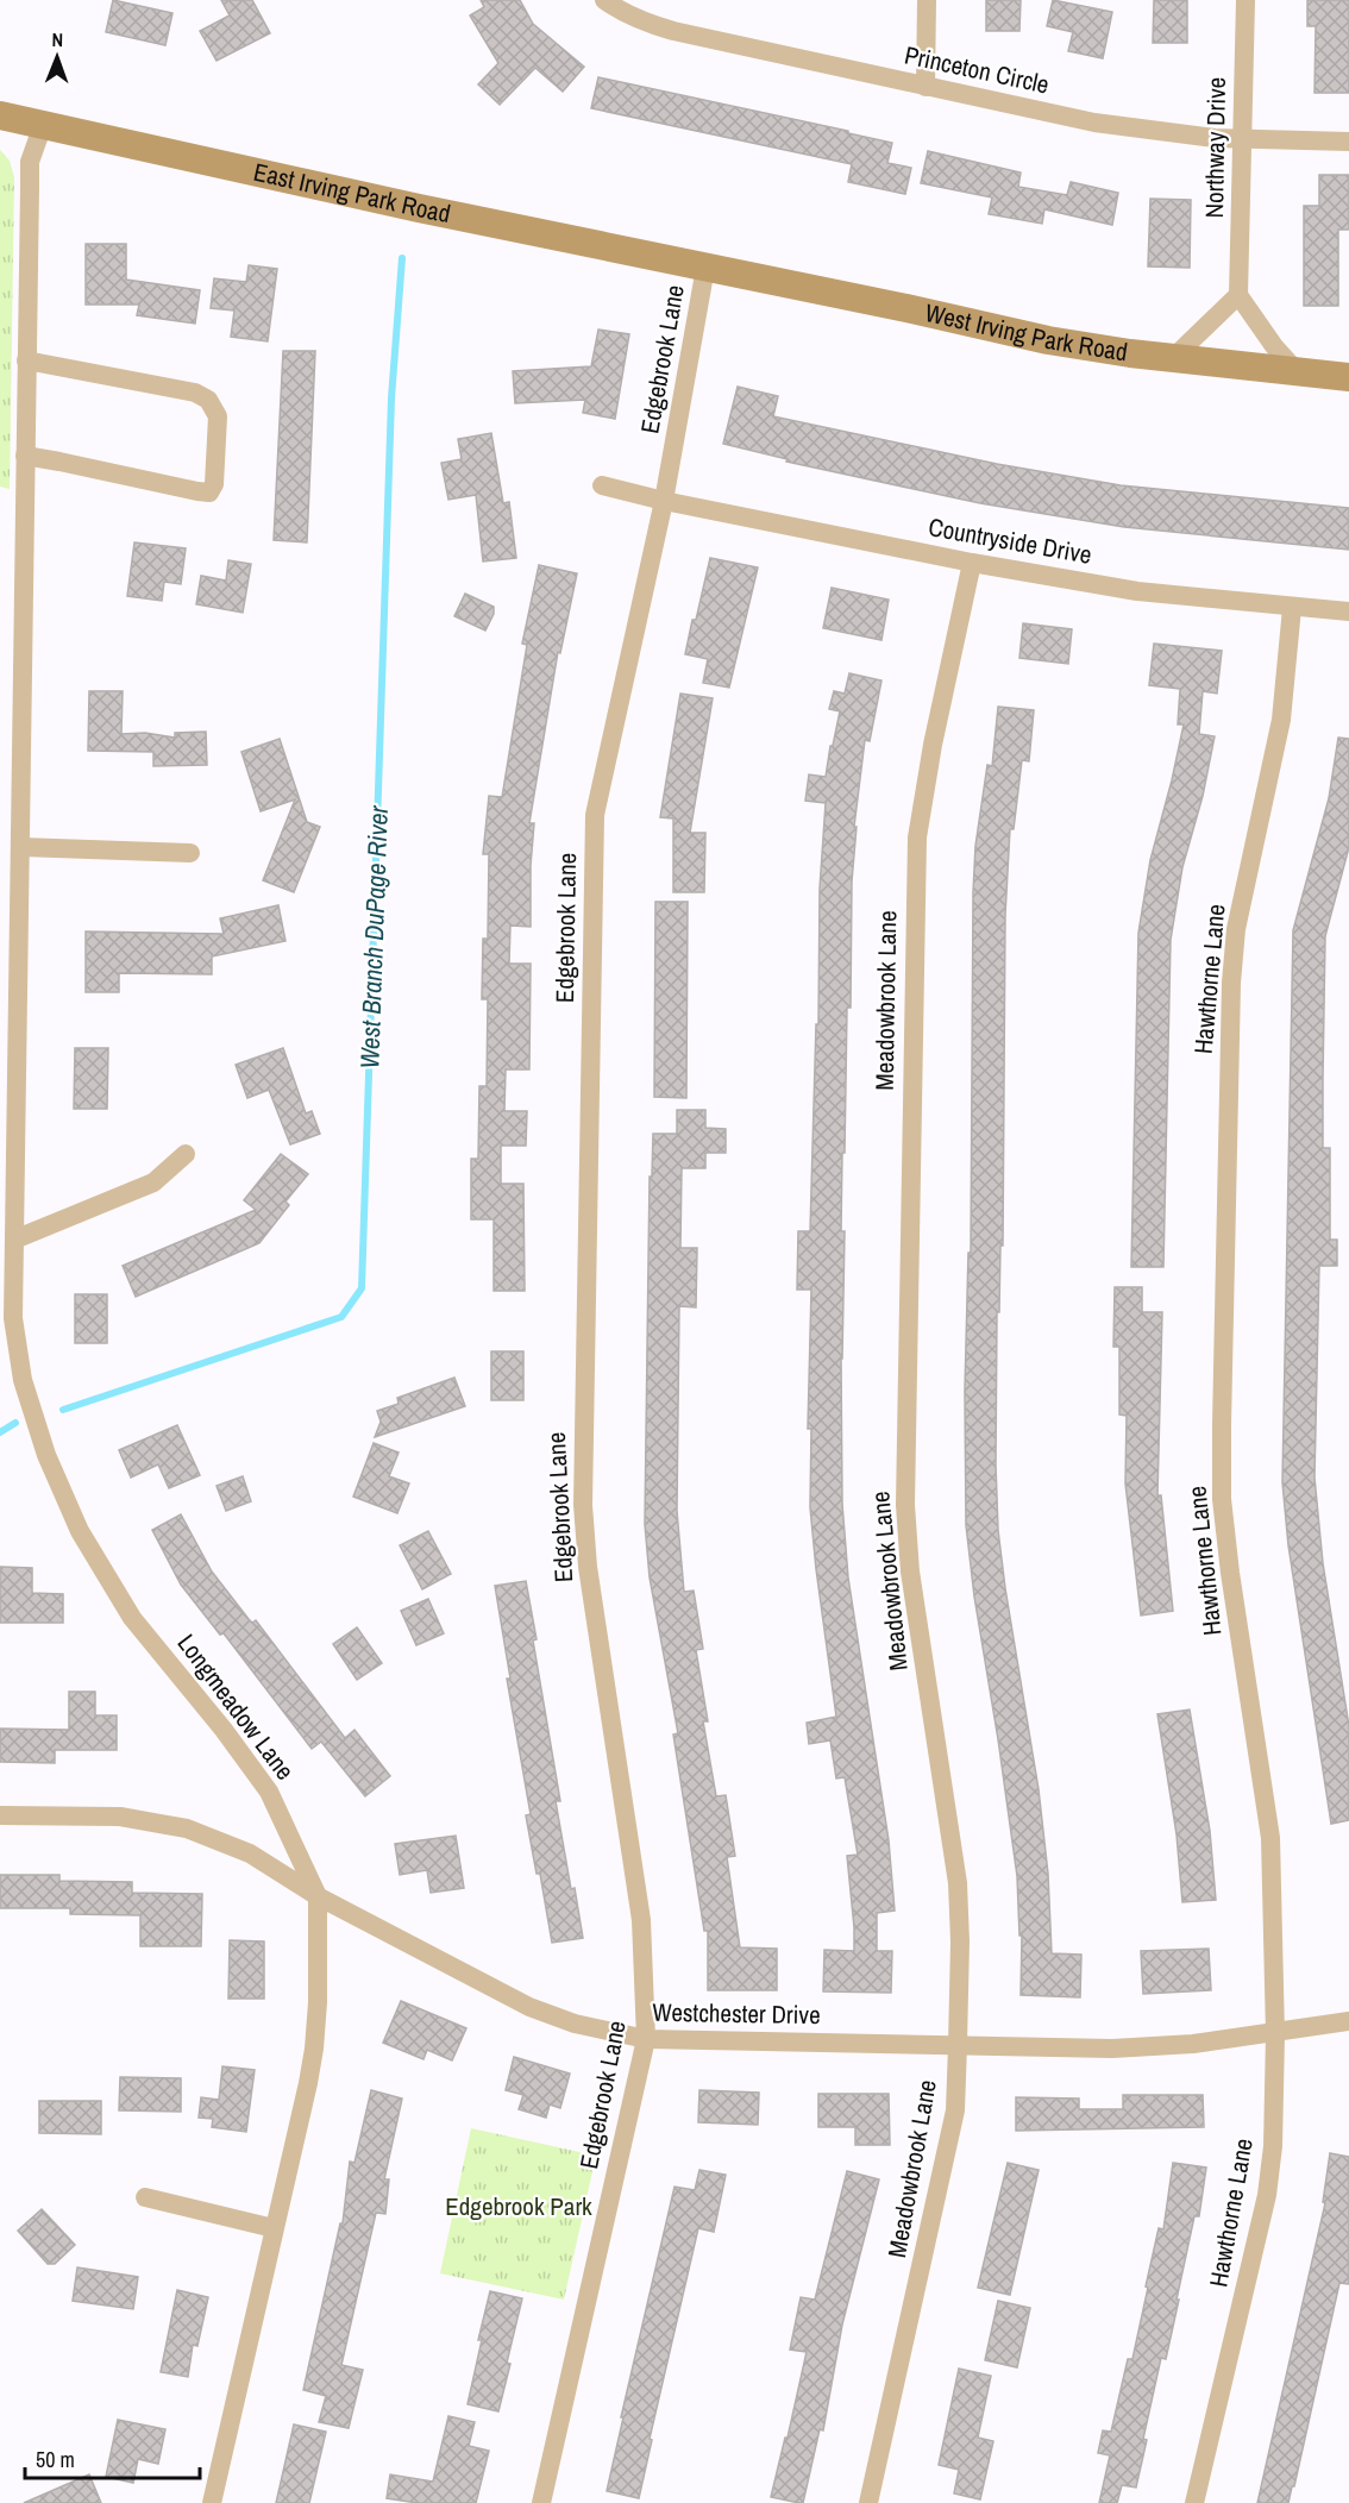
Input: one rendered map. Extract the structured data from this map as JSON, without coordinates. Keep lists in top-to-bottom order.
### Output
{
  "streets": {
    "main road": ["East Irving Park Road", "West Irving Park Road"],
    "street": [
      "Princeton Circle",
      "Northway Drive",
      "Edgebrook Lane",
      "Countryside Drive",
      "Hawthorne Lane",
      "Meadowbrook Lane",
      "Longmeadow Lane",
      "Westchester Drive"
    ]
  },
  "crossings": [
    ["Princeton Circle", "Northway Drive"],
    ["East Irving Park Road", "West Irving Park Road"],
    ["East Irving Park Road", "Edgebrook Lane"],
    ["East Irving Park Road", "Longmeadow Lane"],
    ["West Irving Park Road", "Edgebrook Lane"],
    ["Edgebrook Lane", "Countryside Drive"],
    ["Edgebrook Lane", "Westchester Drive"],
    ["Countryside Drive", "Hawthorne Lane"],
    ["Countryside Drive", "Meadowbrook Lane"],
    ["Hawthorne Lane", "Westchester Drive"],
    ["Meadowbrook Lane", "Westchester Drive"],
    ["Longmeadow Lane", "Westchester Drive"]
  ],
  "water": ["West Branch DuPage River"],
  "parks": ["Edgebrook Park"],
  "scale_bar": "50 m",
  "north": "top"
}
